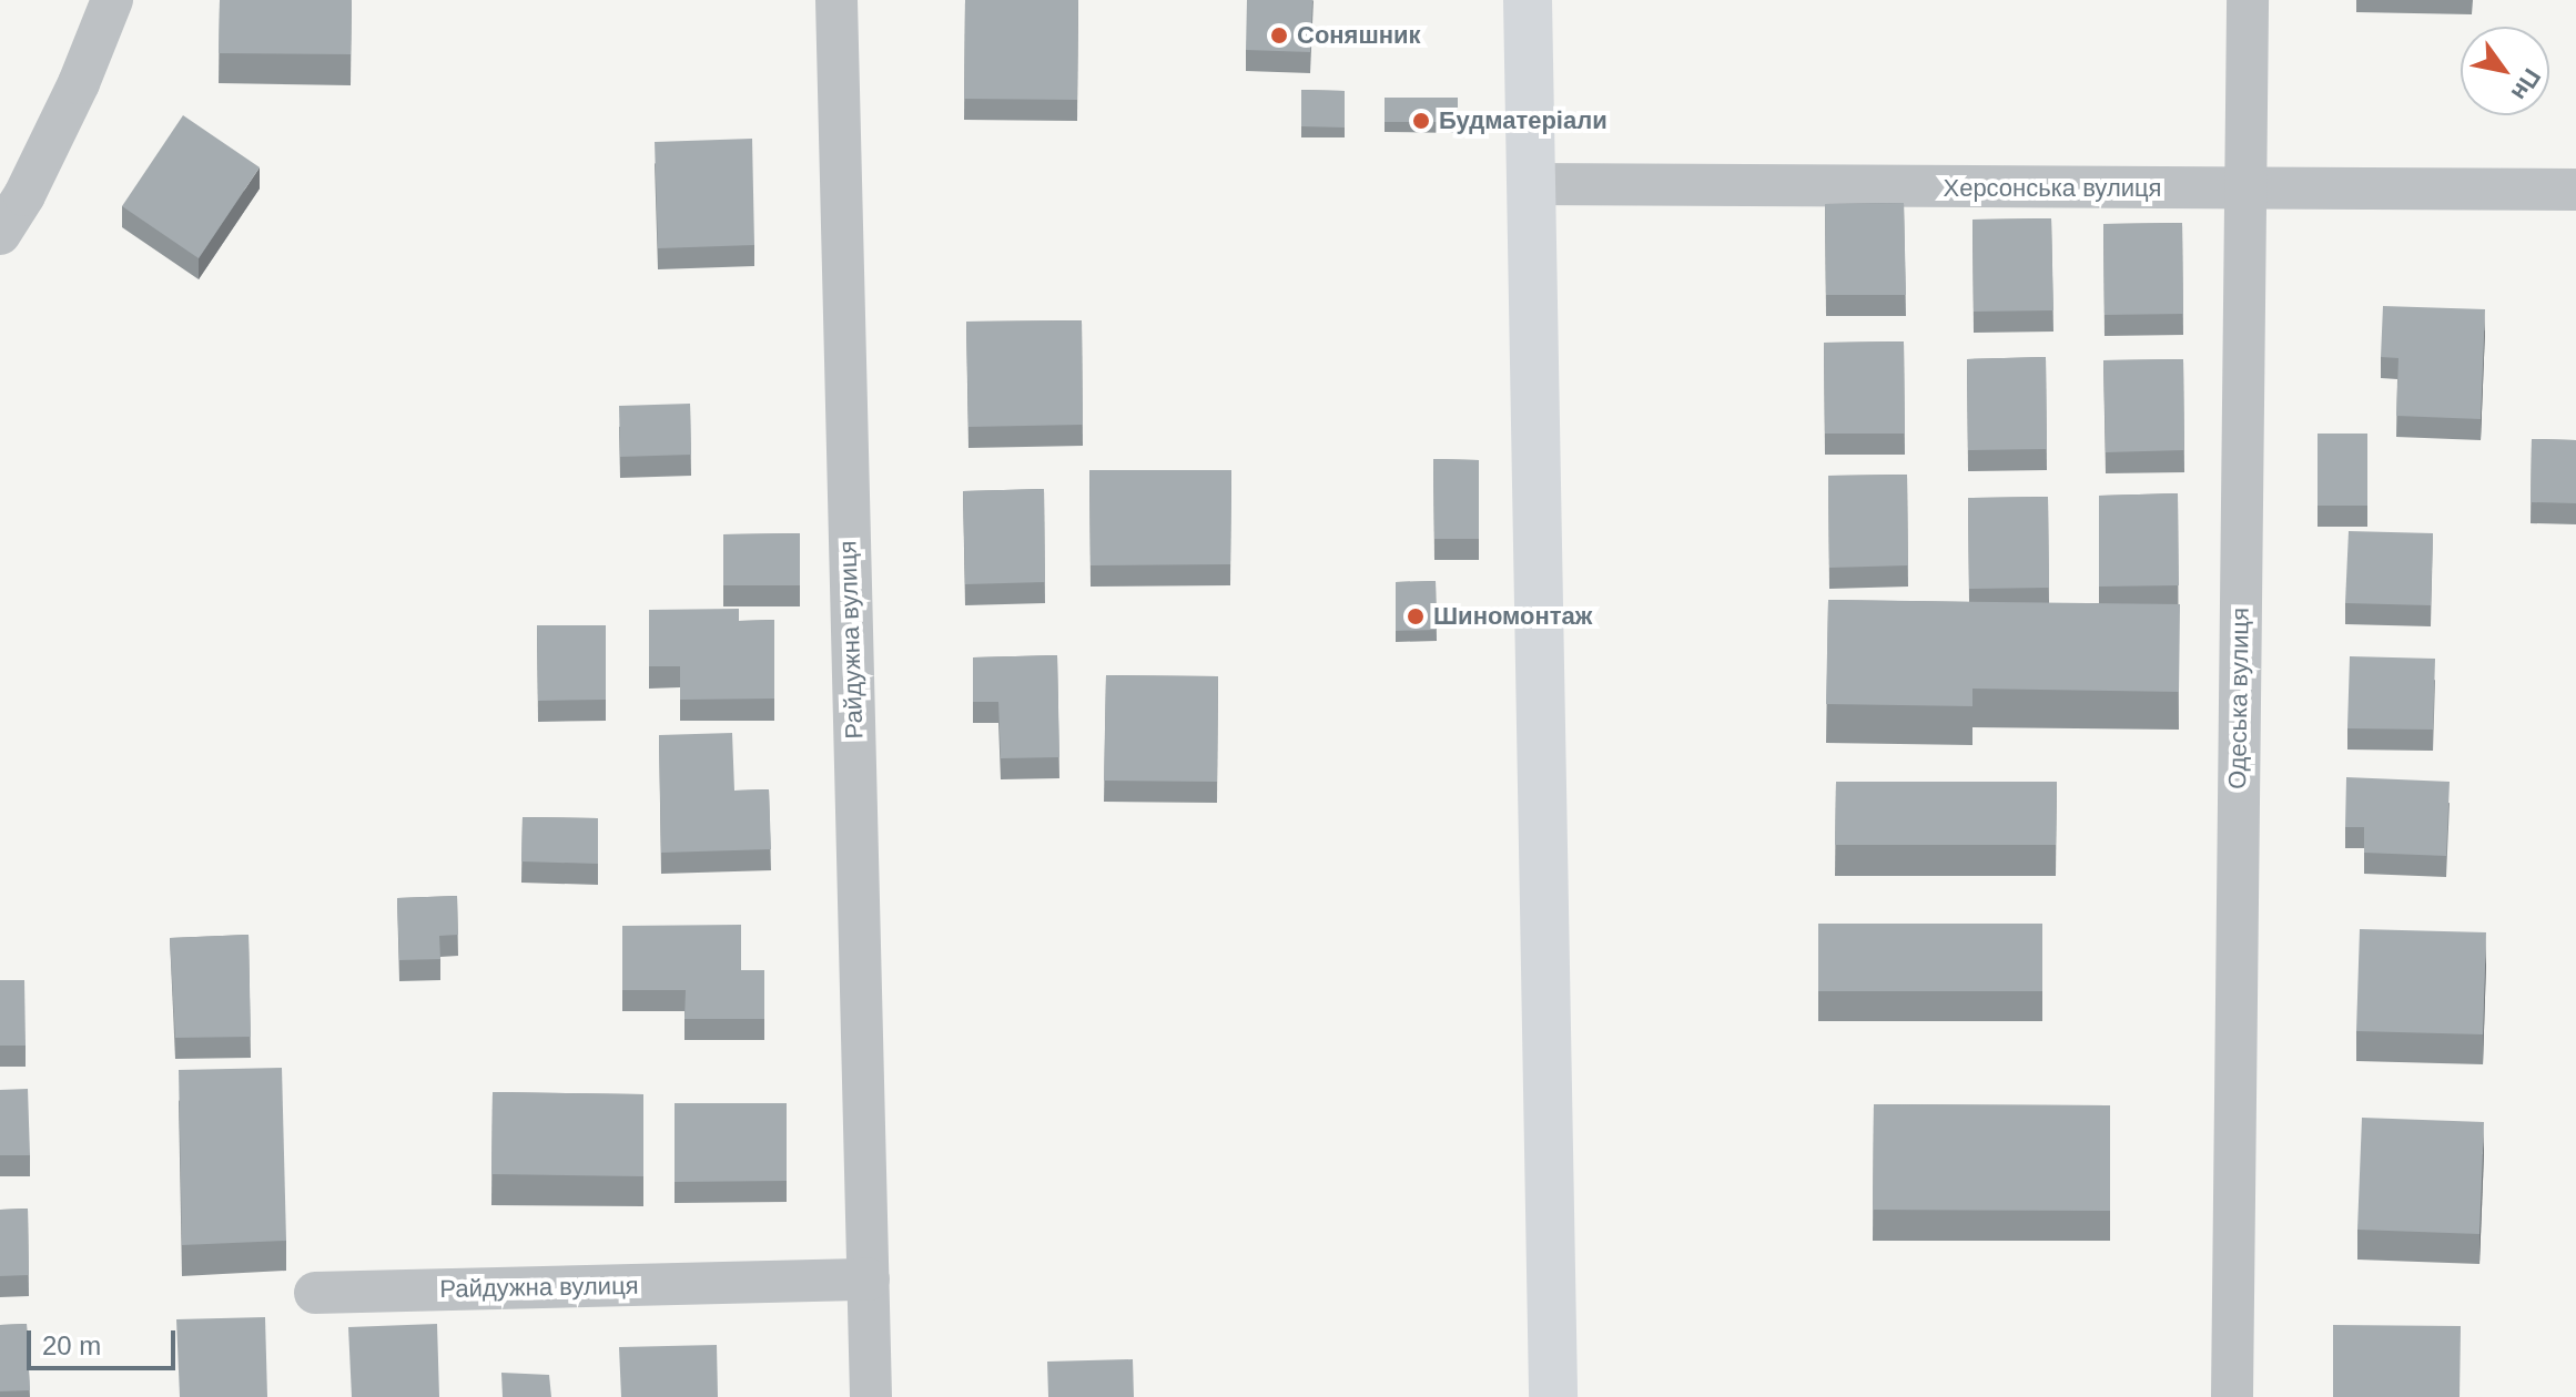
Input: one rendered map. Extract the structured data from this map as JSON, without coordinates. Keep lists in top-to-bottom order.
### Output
{
  "streets": {
    "street": ["Херсонська вулиця", "Райдужна вулиця", "Одеська вулиця"]
  },
  "crossings": [
    ["Херсонська вулиця", "Одеська вулиця"]
  ],
  "places": ["Соняшник", "Будматеріали", "Шиномонтаж"],
  "scale_bar": "20 m",
  "north": "bottom right"
}
